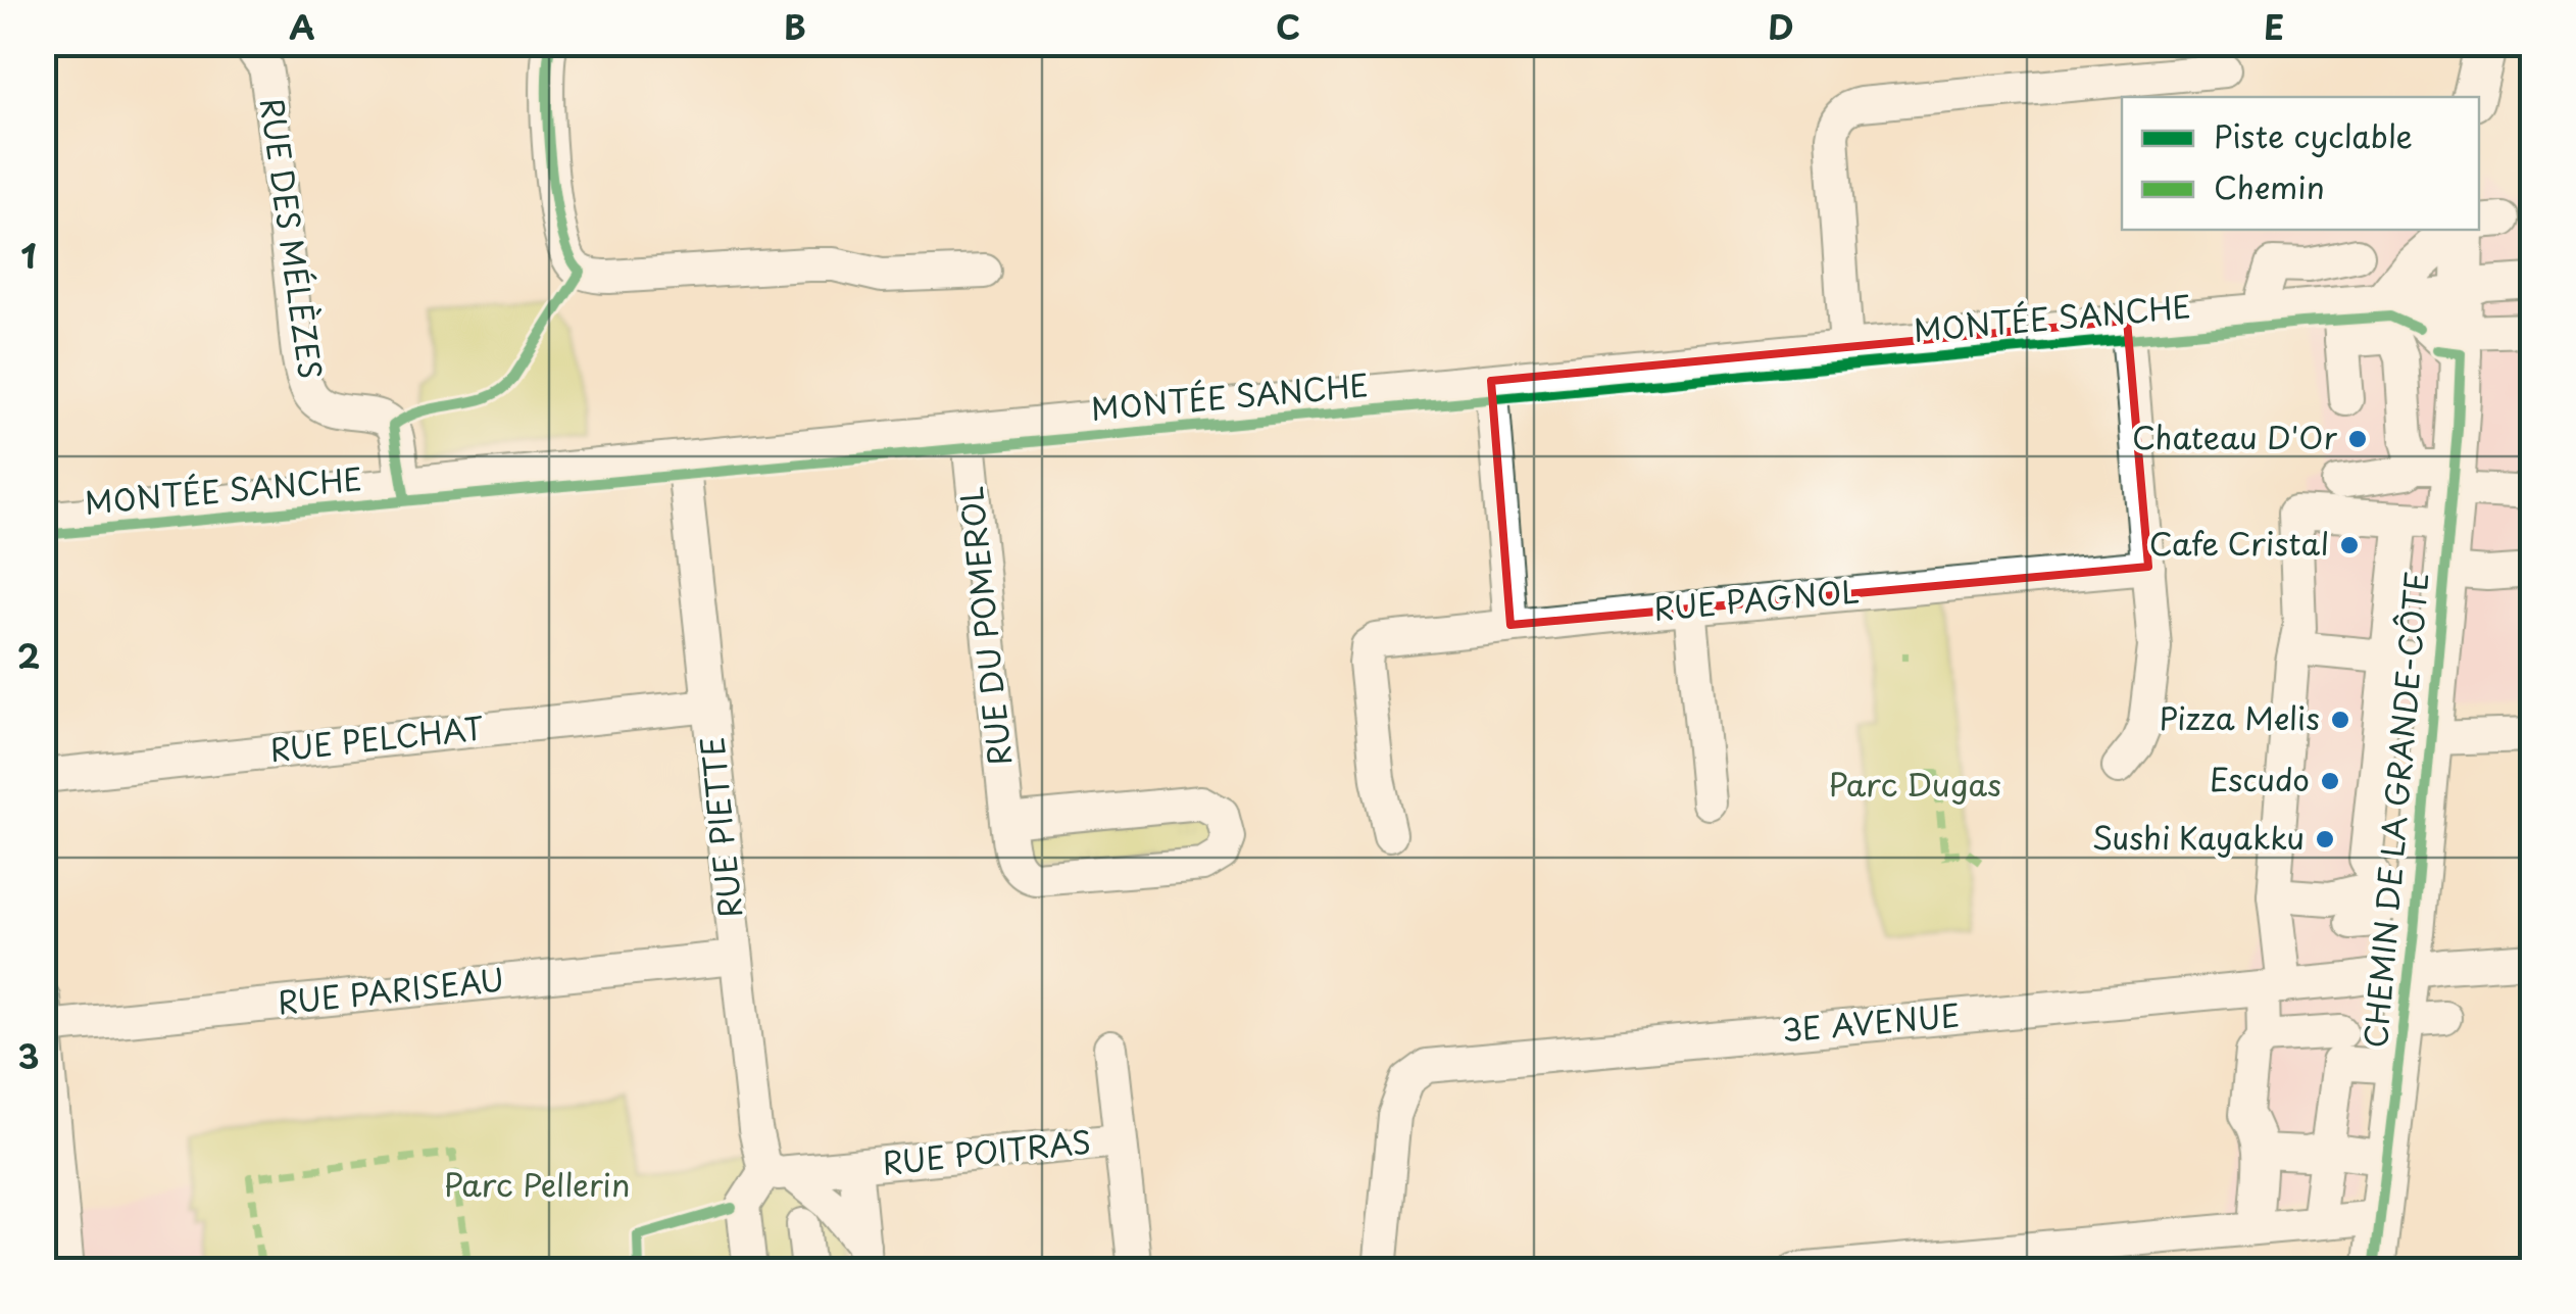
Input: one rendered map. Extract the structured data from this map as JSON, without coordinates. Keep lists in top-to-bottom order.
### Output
{
  "streets": {
    "main road": ["CHEMIN DE LA GRANDE-CÔTE"],
    "street": [
      "RUE DES MÉLÈZES",
      "MONTÉE SANCHE",
      "RUE PAGNOL",
      "RUE DU POMEROL",
      "RUE PELCHAT",
      "RUE PIETTE",
      "RUE PARISEAU",
      "3E AVENUE",
      "RUE POITRAS"
    ]
  },
  "crossings": [
    ["RUE DES MÉLÈZES", "MONTÉE SANCHE"],
    ["MONTÉE SANCHE", "RUE DU POMEROL"],
    ["MONTÉE SANCHE", "CHEMIN DE LA GRANDE-CÔTE"],
    ["MONTÉE SANCHE", "RUE PIETTE"],
    ["RUE PELCHAT", "RUE PIETTE"],
    ["CHEMIN DE LA GRANDE-CÔTE", "3E AVENUE"],
    ["RUE PIETTE", "RUE PARISEAU"]
  ],
  "parks": ["Parc Dugas", "Parc Pellerin"],
  "places": [
    "Chateau D'Or",
    "Cafe Cristal",
    "Pizza Melis",
    "Escudo",
    "Sushi Kayakku"
  ],
  "legend": ["Piste cyclable", "Chemin"],
  "grid": {
    "columns": [
      "A",
      "B",
      "C",
      "D",
      "E"
    ],
    "rows": ["1", "2", "3"]
  }
}
